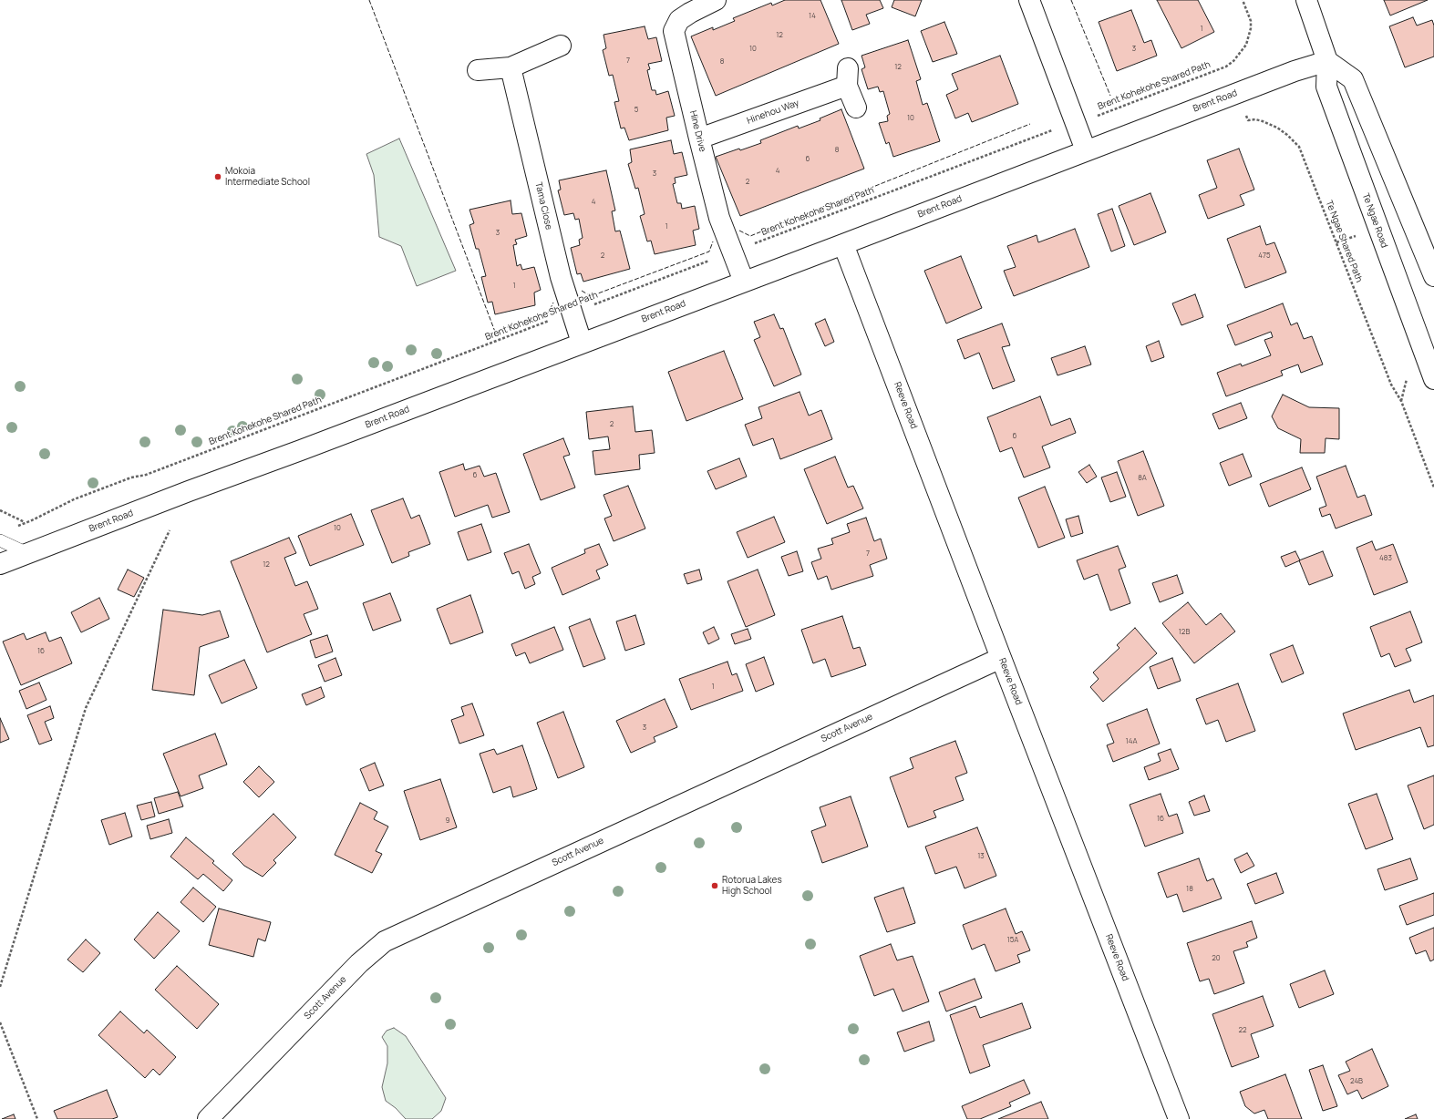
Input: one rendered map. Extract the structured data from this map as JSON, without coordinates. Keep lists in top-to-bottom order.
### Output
{
  "streets": {
    "main road": [
      "Brent Road",
      "Hinehou Way",
      "Hine Drive",
      "Tama Close",
      "Te Ngae Road",
      "Reeve Road",
      "Scott Avenue"
    ],
    "path": ["Brent Kohekohe Shared Path", "Te Ngae Shared Path"]
  },
  "crossings": [
    ["Brent Kohekohe Shared Path", "Hine Drive"],
    ["Brent Kohekohe Shared Path", "Tama Close"],
    ["Brent Road", "Hine Drive"],
    ["Brent Road", "Tama Close"],
    ["Brent Road", "Te Ngae Road"],
    ["Brent Road", "Reeve Road"],
    ["Hinehou Way", "Hine Drive"],
    ["Reeve Road", "Scott Avenue"]
  ],
  "places": ["Mokoia Intermediate School", "Rotorua Lakes High School"],
  "house_numbers": [
    "14",
    "1",
    "12",
    "10",
    "3",
    "7",
    "8",
    "12",
    "5",
    "10",
    "8",
    "6",
    "4",
    "3",
    "2",
    "4",
    "1",
    "3",
    "2",
    "475",
    "1",
    "2",
    "6",
    "6",
    "8A",
    "10",
    "7",
    "483",
    "12",
    "12B",
    "16",
    "1",
    "3",
    "14A",
    "16",
    "9",
    "13",
    "18",
    "15A",
    "20",
    "22",
    "24B"
  ]
}
